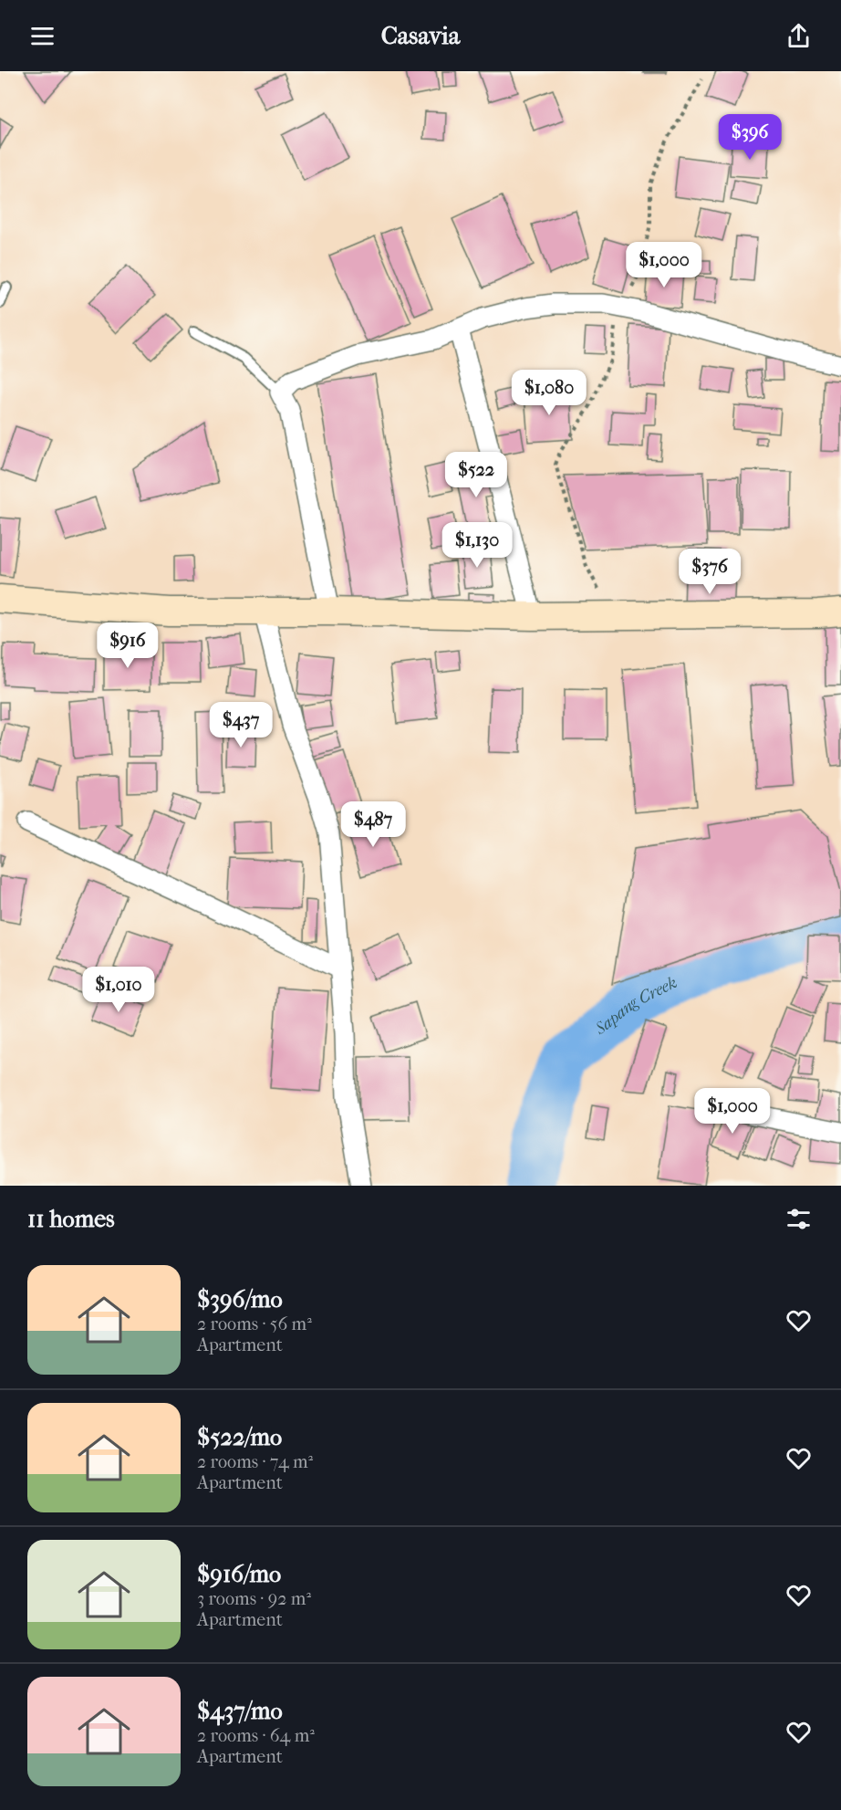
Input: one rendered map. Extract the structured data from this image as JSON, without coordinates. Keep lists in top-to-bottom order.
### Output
{
  "water": ["Sapang Creek"],
  "page": {
    "header": "Casavia",
    "price": [
      "$396",
      "$1,000",
      "$1,080",
      "$522",
      "$1,130",
      "$376",
      "$916",
      "$437",
      "$487",
      "$1,010",
      "$1,000"
    ],
    "heading": "11 homes",
    "list": [
      {
        "name": "$396/mo",
        "note": "2 rooms · 56 m² · Apartment"
      },
      {
        "name": "$522/mo",
        "note": "2 rooms · 74 m² · Apartment"
      },
      {
        "name": "$916/mo",
        "note": "3 rooms · 92 m² · Apartment"
      },
      {
        "name": "$437/mo",
        "note": "2 rooms · 64 m² · Apartment"
      }
    ]
  }
}
